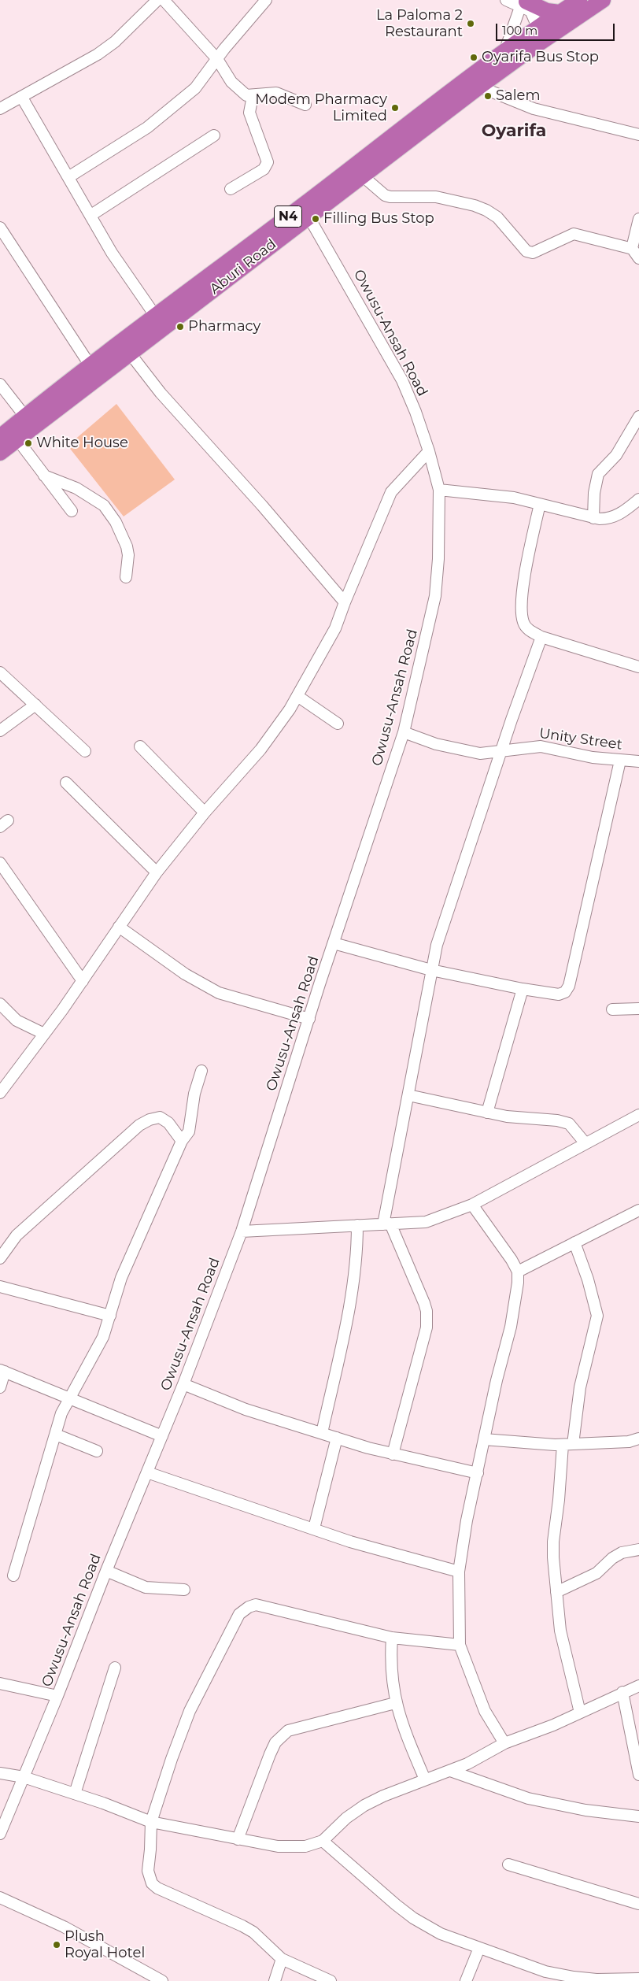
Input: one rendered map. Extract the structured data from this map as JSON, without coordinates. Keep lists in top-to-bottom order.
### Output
{
  "streets": {
    "highway": ["N4", "Aburi Road"],
    "street": ["Owusu-Ansah Road", "Unity Street"]
  },
  "crossings": [
    ["Aburi Road", "Owusu-Ansah Road"],
    ["Owusu-Ansah Road", "Unity Street"]
  ],
  "districts": ["Oyarifa"],
  "places": [
    "La Paloma 2 Restaurant",
    "Oyarifa Bus Stop",
    "Salem",
    "Modem Pharmacy Limited",
    "Filling Bus Stop",
    "Pharmacy",
    "White House",
    "Plush Royal Hotel"
  ],
  "scale_bar": "100 m"
}
